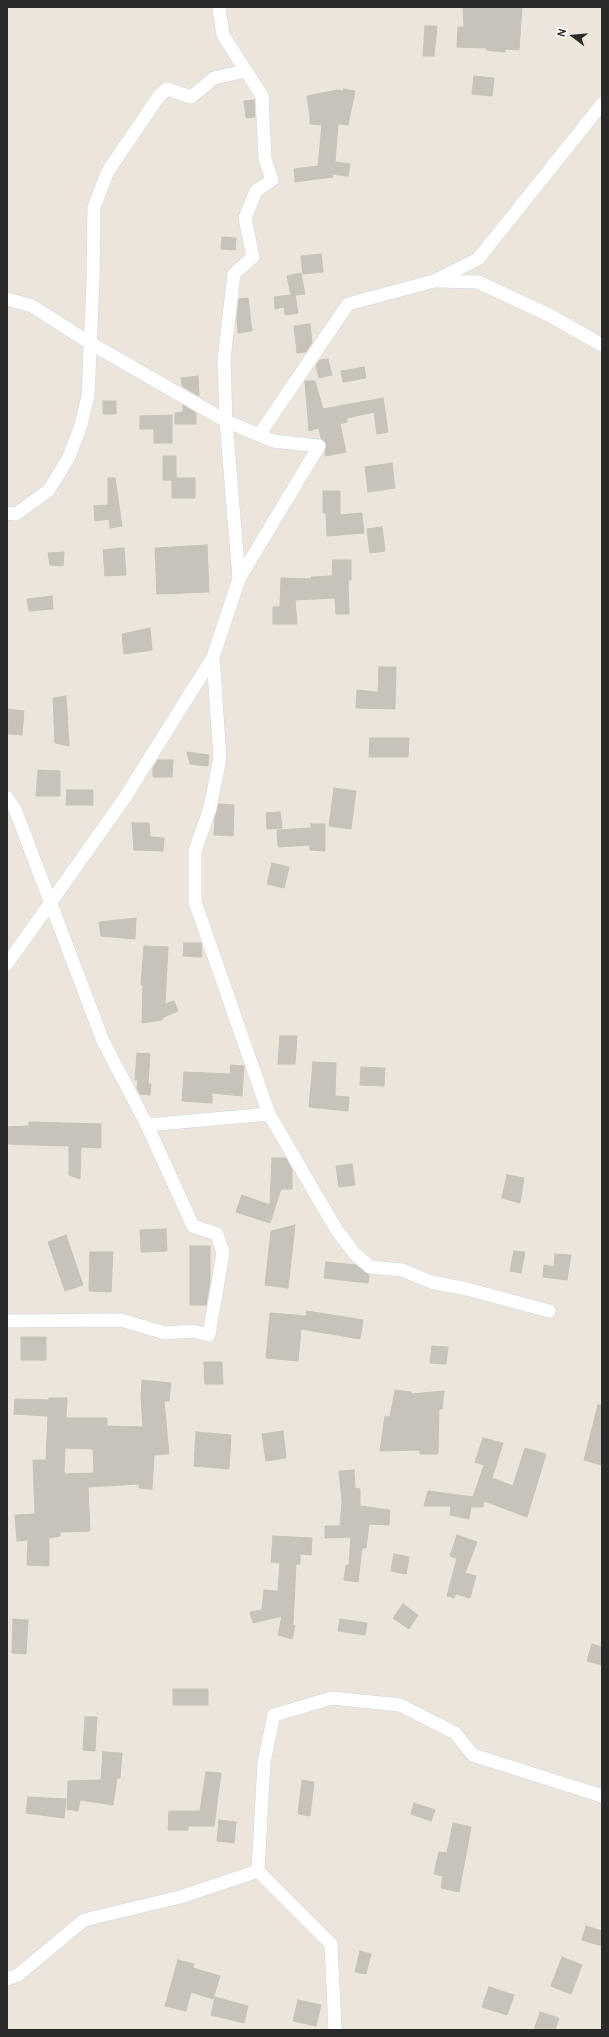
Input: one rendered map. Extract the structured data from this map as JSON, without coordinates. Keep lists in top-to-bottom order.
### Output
{
  "north": "left"
}
